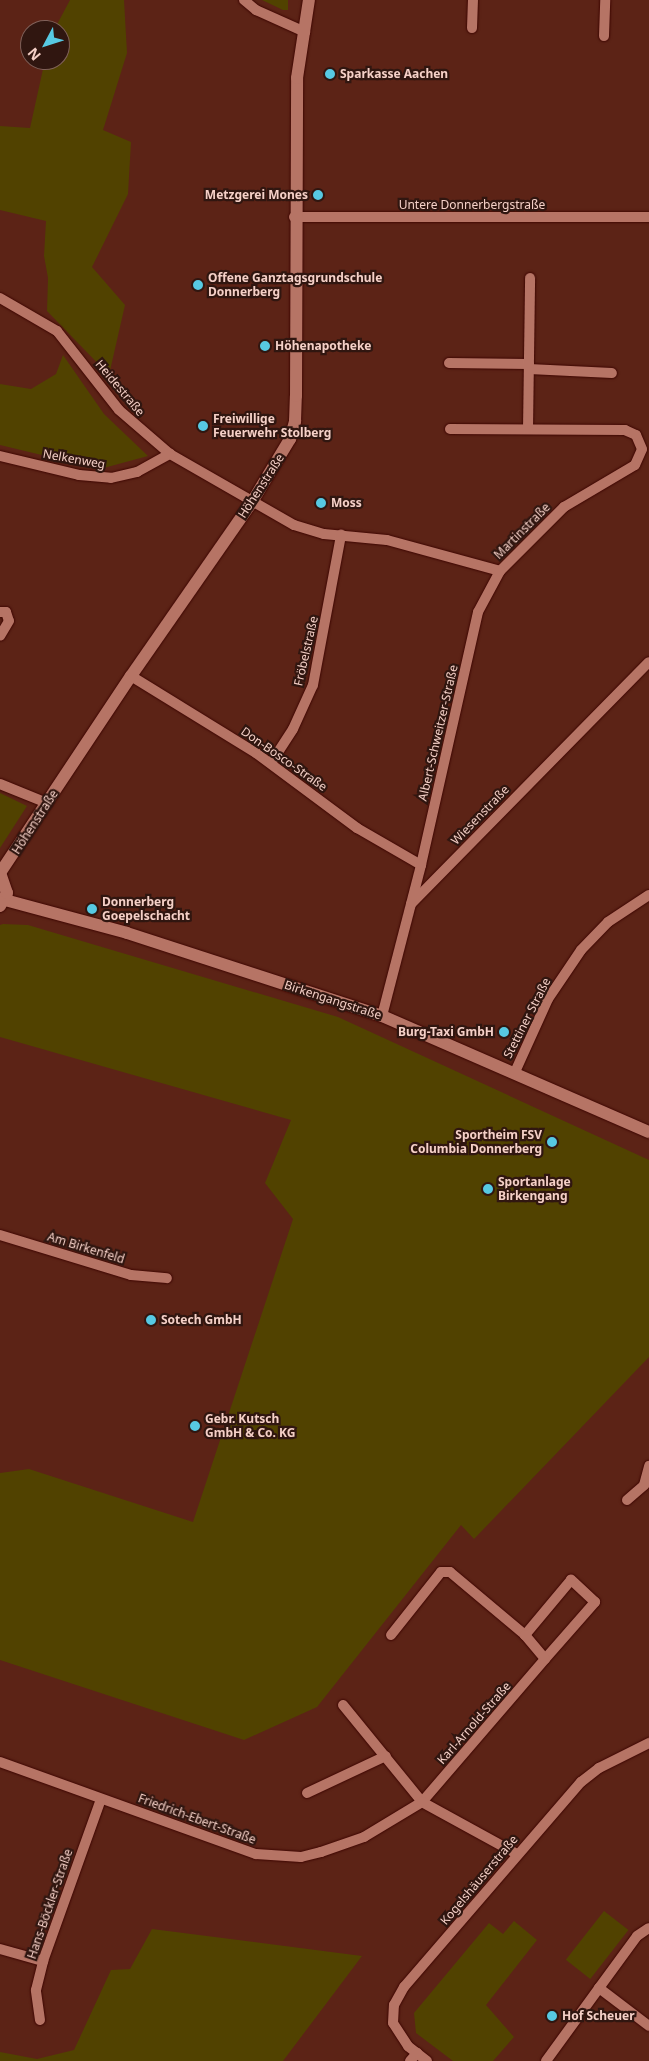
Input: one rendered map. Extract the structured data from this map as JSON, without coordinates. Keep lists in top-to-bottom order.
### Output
{
  "streets": {
    "street": [
      "Untere Donnerbergstraße",
      "Heidestraße",
      "Nelkenweg",
      "Höhenstraße",
      "Martinstraße",
      "Fröbelstraße",
      "Albert-Schweitzer-Straße",
      "Don-Bosco-Straße",
      "Wiesenstraße",
      "Birkengangstraße",
      "Stettiner Straße",
      "Am Birkenfeld",
      "Karl-Arnold-Straße",
      "Friedrich-Ebert-Straße",
      "Kogelshäuserstraße",
      "Hans-Böckler-Straße"
    ]
  },
  "crossings": [
    ["Untere Donnerbergstraße", "Höhenstraße"],
    ["Heidestraße", "Nelkenweg"],
    ["Heidestraße", "Höhenstraße"],
    ["Heidestraße", "Martinstraße"],
    ["Höhenstraße", "Martinstraße"],
    ["Höhenstraße", "Don-Bosco-Straße"],
    ["Martinstraße", "Fröbelstraße"],
    ["Martinstraße", "Albert-Schweitzer-Straße"],
    ["Fröbelstraße", "Don-Bosco-Straße"],
    ["Albert-Schweitzer-Straße", "Don-Bosco-Straße"],
    ["Albert-Schweitzer-Straße", "Wiesenstraße"],
    ["Birkengangstraße", "Stettiner Straße"],
    ["Karl-Arnold-Straße", "Friedrich-Ebert-Straße"],
    ["Friedrich-Ebert-Straße", "Hans-Böckler-Straße"]
  ],
  "places": [
    "Sparkasse Aachen",
    "Metzgerei Mones",
    "Offene Ganztagsgrundschule Donnerberg",
    "Höhenapotheke",
    "Freiwillige Feuerwehr Stolberg",
    "Moss",
    "Donnerberg Goepelschacht",
    "Burg-Taxi GmbH",
    "Sportheim FSV Columbia Donnerberg",
    "Sportanlage Birkengang",
    "Sotech GmbH",
    "Gebr. Kutsch GmbH & Co. KG",
    "Hof Scheuer"
  ],
  "north": "bottom left"
}
